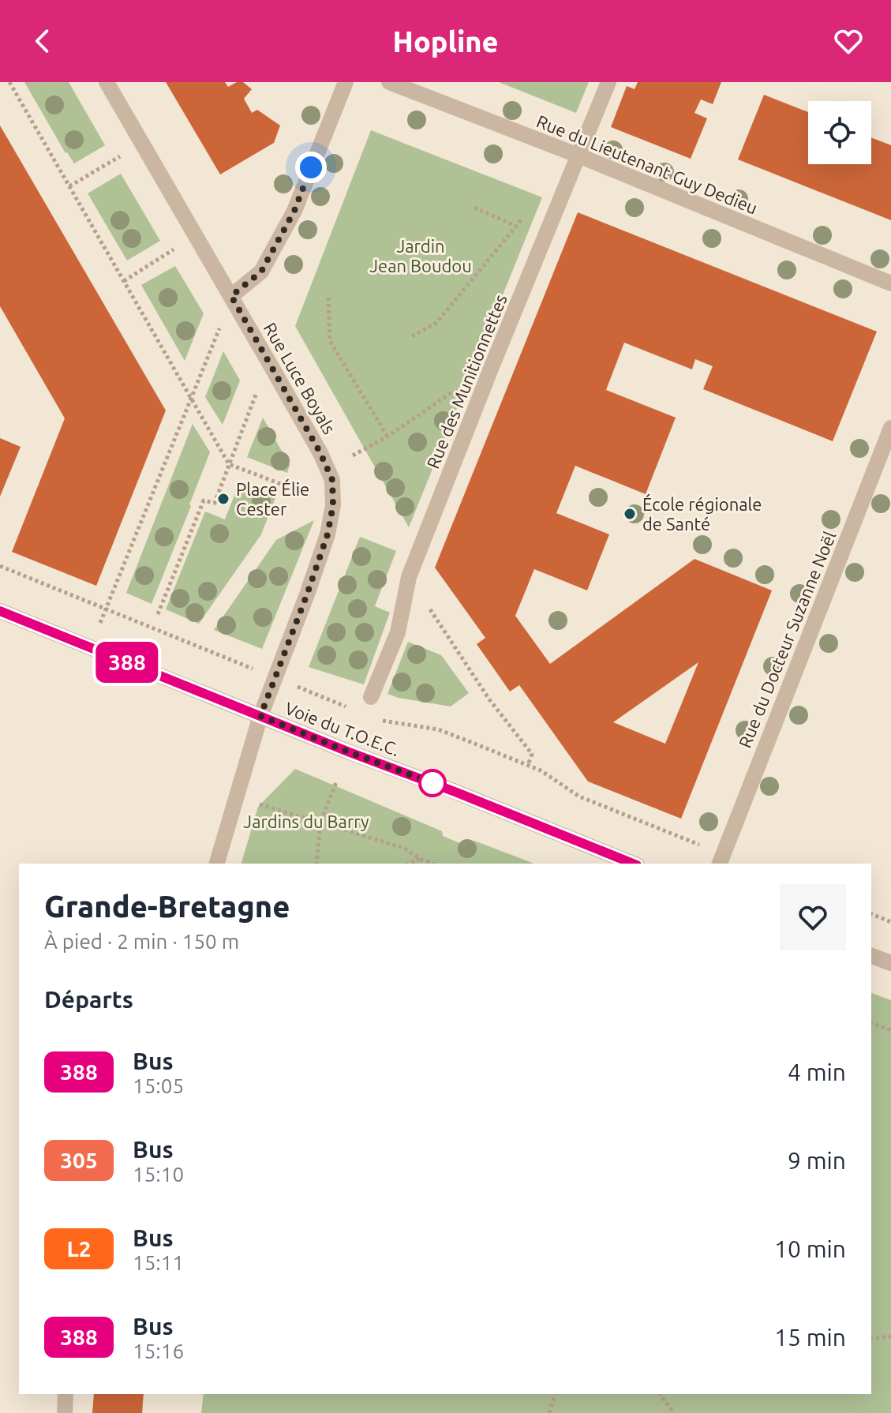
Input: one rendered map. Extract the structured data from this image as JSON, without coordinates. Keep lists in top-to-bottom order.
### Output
{
  "streets": {
    "street": [
      "Rue du Lieutenant Guy Dedieu",
      "Rue Luce Boyals",
      "Rue des Munitionnettes",
      "Rue du Docteur Suzanne Noël",
      "Voie du T.O.E.C."
    ]
  },
  "crossings": [
    ["Rue du Lieutenant Guy Dedieu", "Rue des Munitionnettes"],
    ["Rue Luce Boyals", "Voie du T.O.E.C."]
  ],
  "parks": ["Jardin Jean Boudou", "Jardins du Barry"],
  "places": ["Place Élie Cester", "École régionale de Santé"],
  "lines": ["bus line 388"],
  "page": {
    "header": "Hopline",
    "on_map": "388",
    "heading": [
      ["Grande-Bretagne", "À pied · 2 min · 150 m"],
      "Départs"
    ],
    "list": [
      {
        "mark": "388",
        "name": "Bus",
        "note": "15:05",
        "value": "4 min"
      },
      {
        "mark": "305",
        "name": "Bus",
        "note": "15:10",
        "value": "9 min"
      },
      {
        "mark": "L2",
        "name": "Bus",
        "note": "15:11",
        "value": "10 min"
      },
      {
        "mark": "388",
        "name": "Bus",
        "note": "15:16",
        "value": "15 min"
      }
    ]
  }
}
